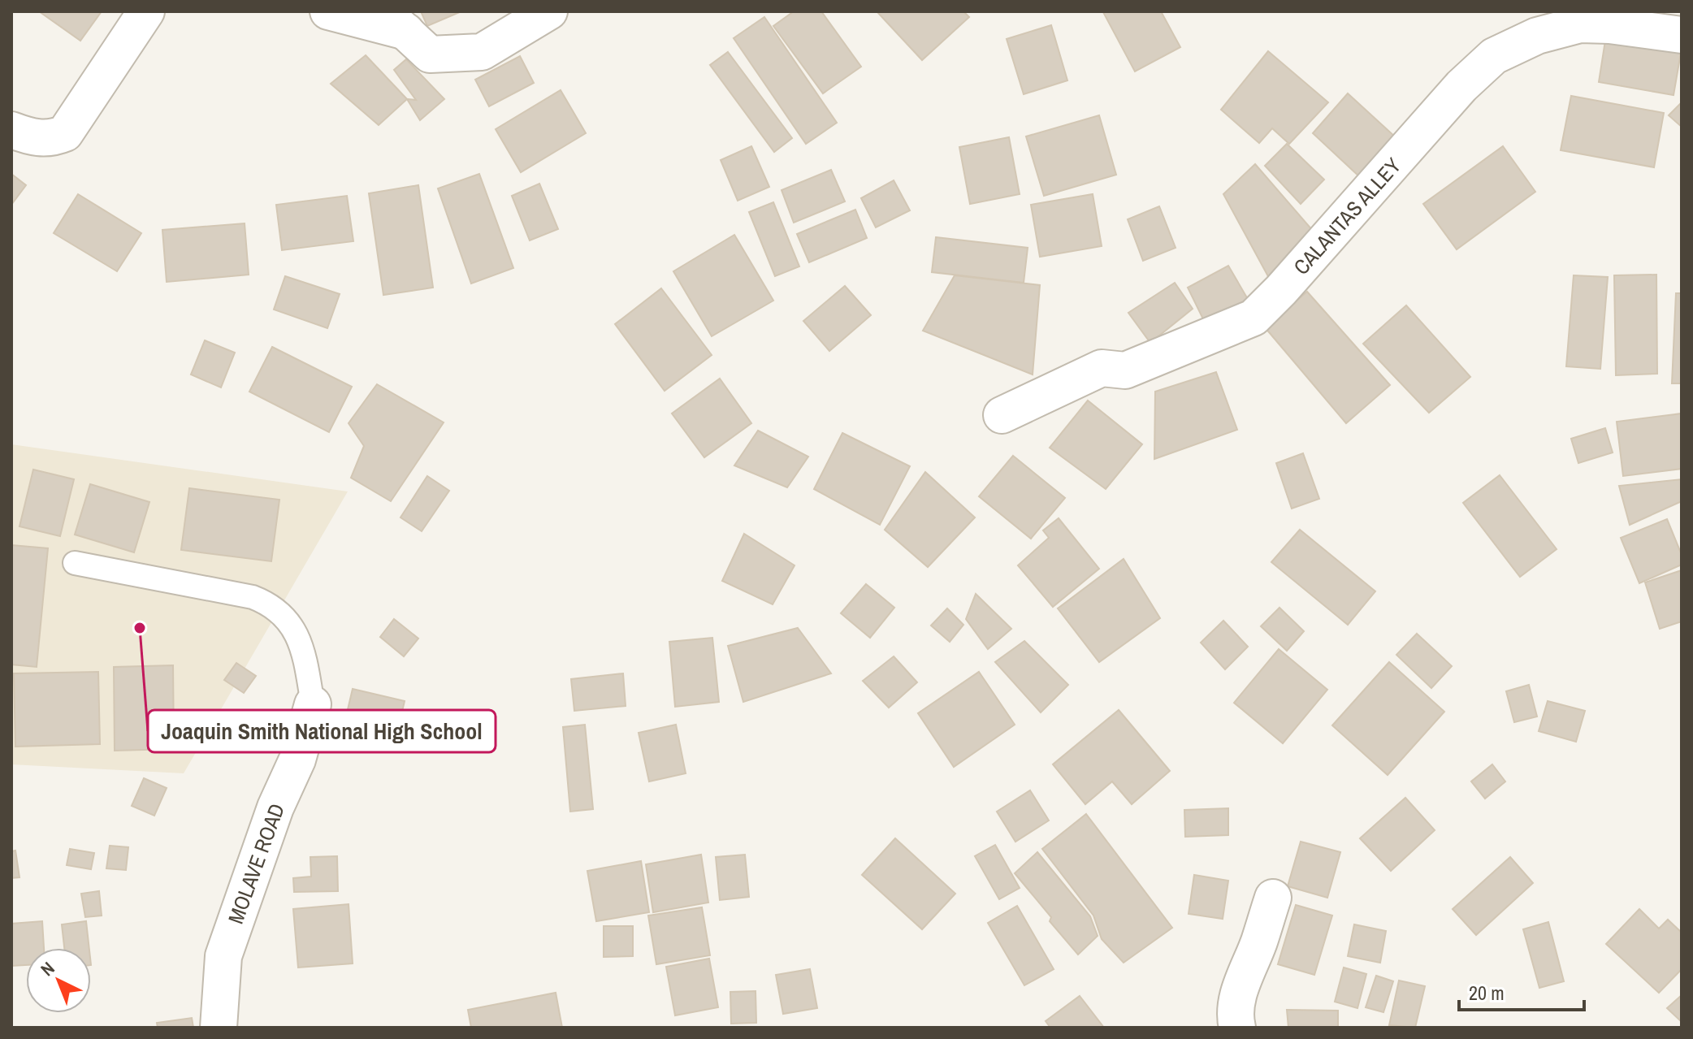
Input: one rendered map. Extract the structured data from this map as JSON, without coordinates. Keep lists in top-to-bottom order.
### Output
{
  "streets": {
    "street": ["CALANTAS ALLEY", "MOLAVE ROAD"]
  },
  "places": ["Joaquin Smith National High School"],
  "scale_bar": "20 m",
  "north": "top left"
}
